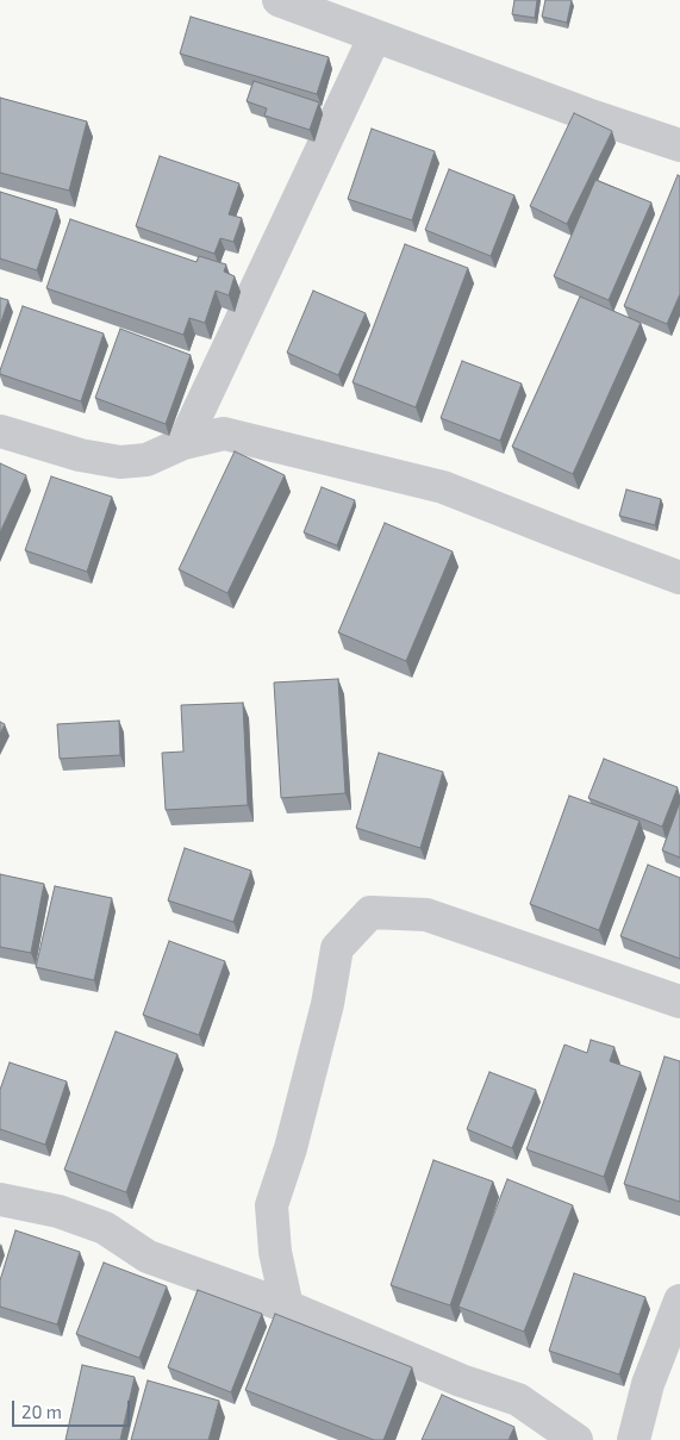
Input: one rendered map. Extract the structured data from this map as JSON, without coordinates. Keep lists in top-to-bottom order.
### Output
{
  "scale_bar": "20 m"
}
